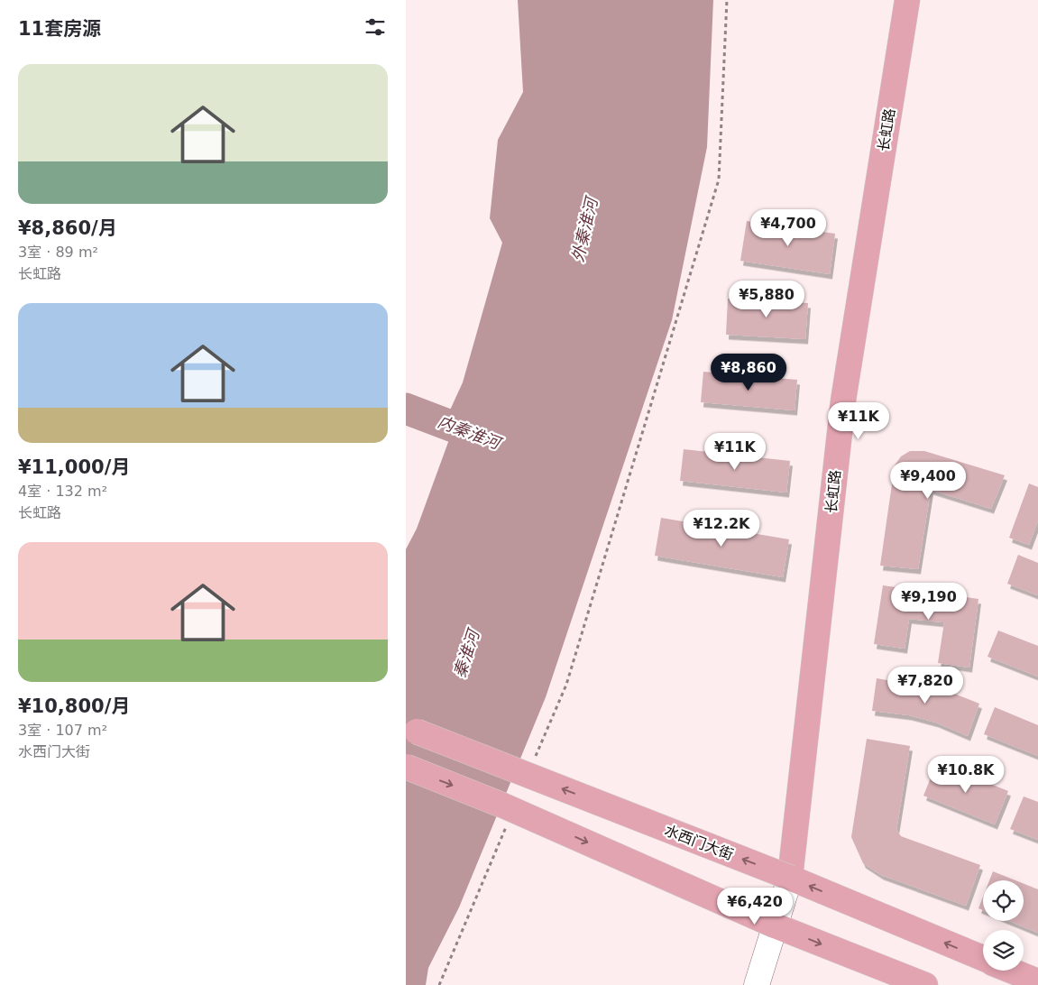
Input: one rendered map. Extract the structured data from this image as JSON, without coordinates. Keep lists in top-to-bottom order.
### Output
{
  "streets": {
    "main road": ["长虹路", "水西门大街"]
  },
  "crossings": [
    ["长虹路", "水西门大街"]
  ],
  "water": ["外秦淮河", "内秦淮河", "秦淮河"],
  "page": {
    "heading": "11套房源",
    "list": [
      {
        "name": "¥8,860/月",
        "note": "3室 · 89 m² · 长虹路"
      },
      {
        "name": "¥11,000/月",
        "note": "4室 · 132 m² · 长虹路"
      },
      {
        "name": "¥10,800/月",
        "note": "3室 · 107 m² · 水西门大街"
      }
    ],
    "price": [
      "¥4,700",
      "¥5,880",
      "¥8,860",
      "¥11K",
      "¥11K",
      "¥9,400",
      "¥12.2K",
      "¥9,190",
      "¥7,820",
      "¥10.8K",
      "¥6,420"
    ]
  }
}
